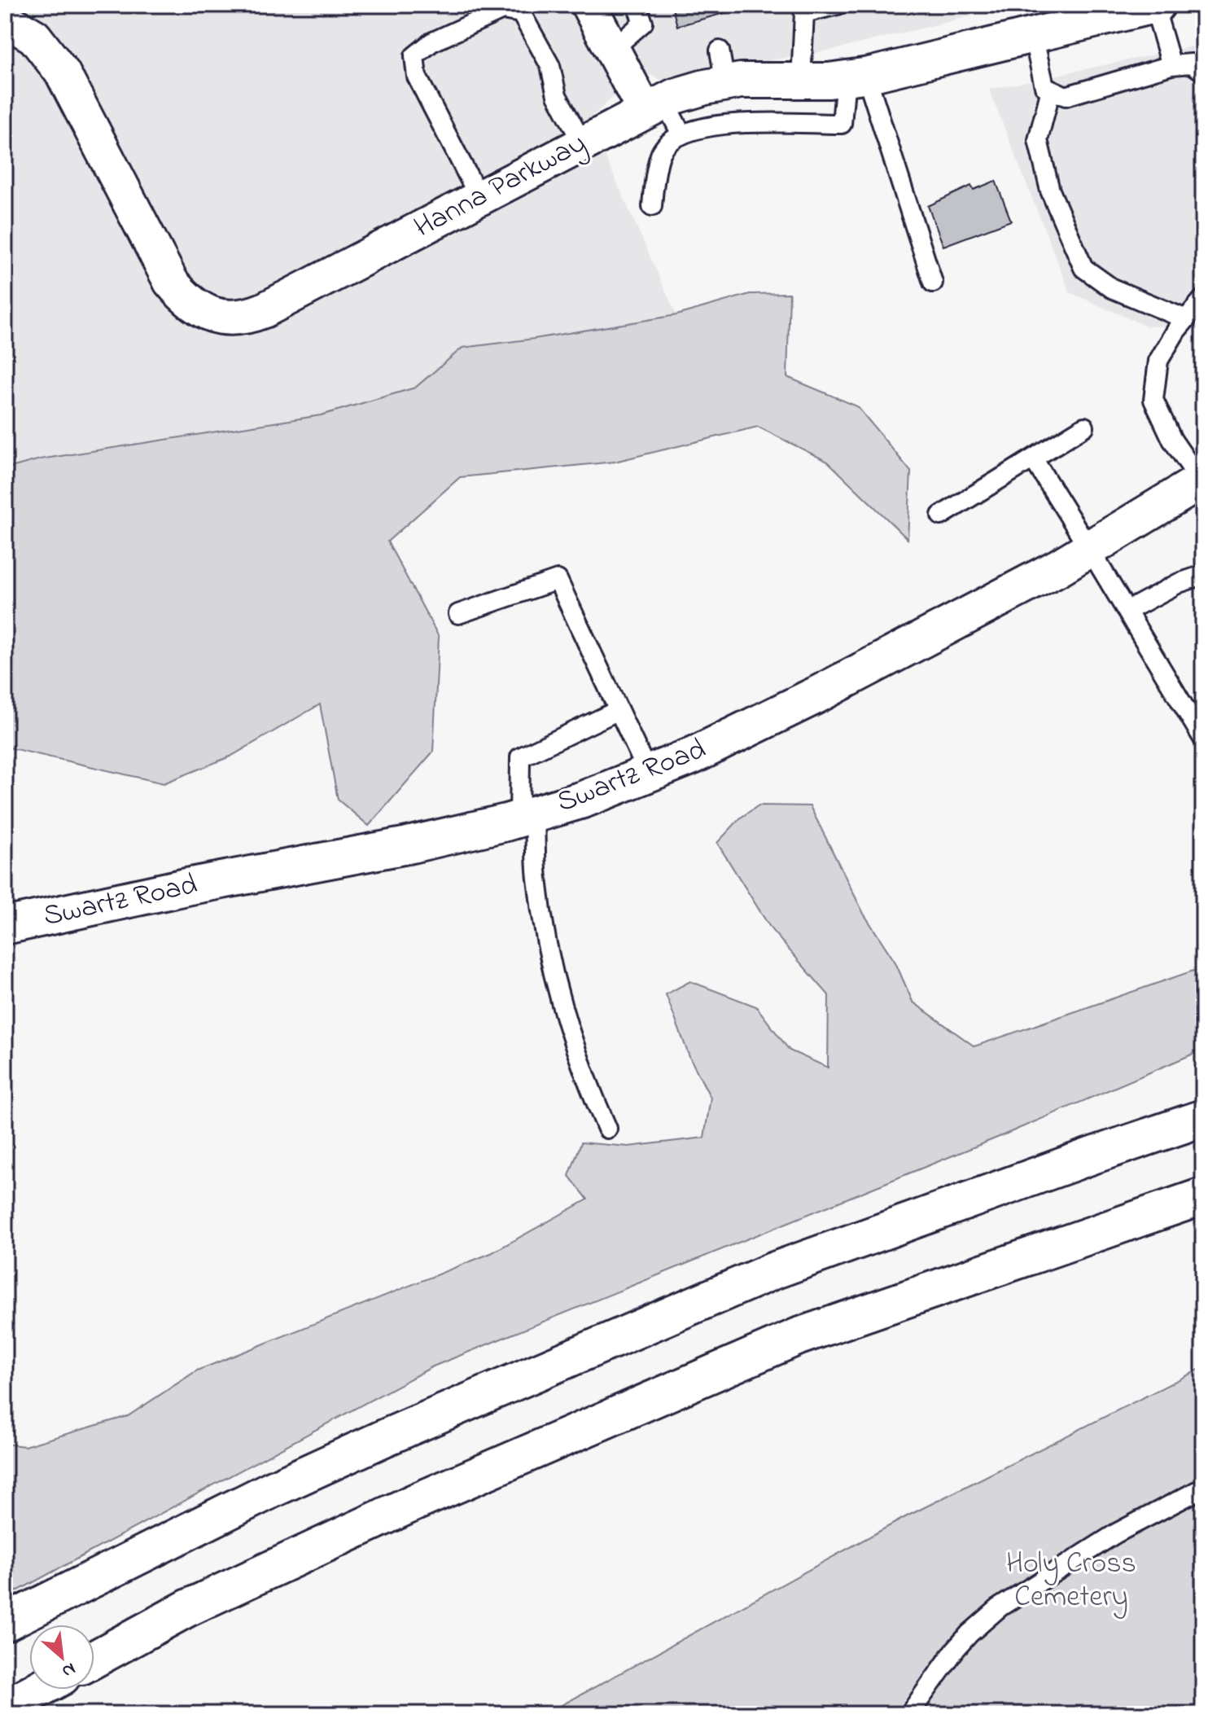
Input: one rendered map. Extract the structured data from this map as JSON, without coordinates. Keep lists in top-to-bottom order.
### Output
{
  "streets": {
    "main road": ["Swartz Road"],
    "street": ["Hanna Parkway"]
  },
  "parks": ["Holy Cross Cemetery"],
  "north": "bottom right"
}
